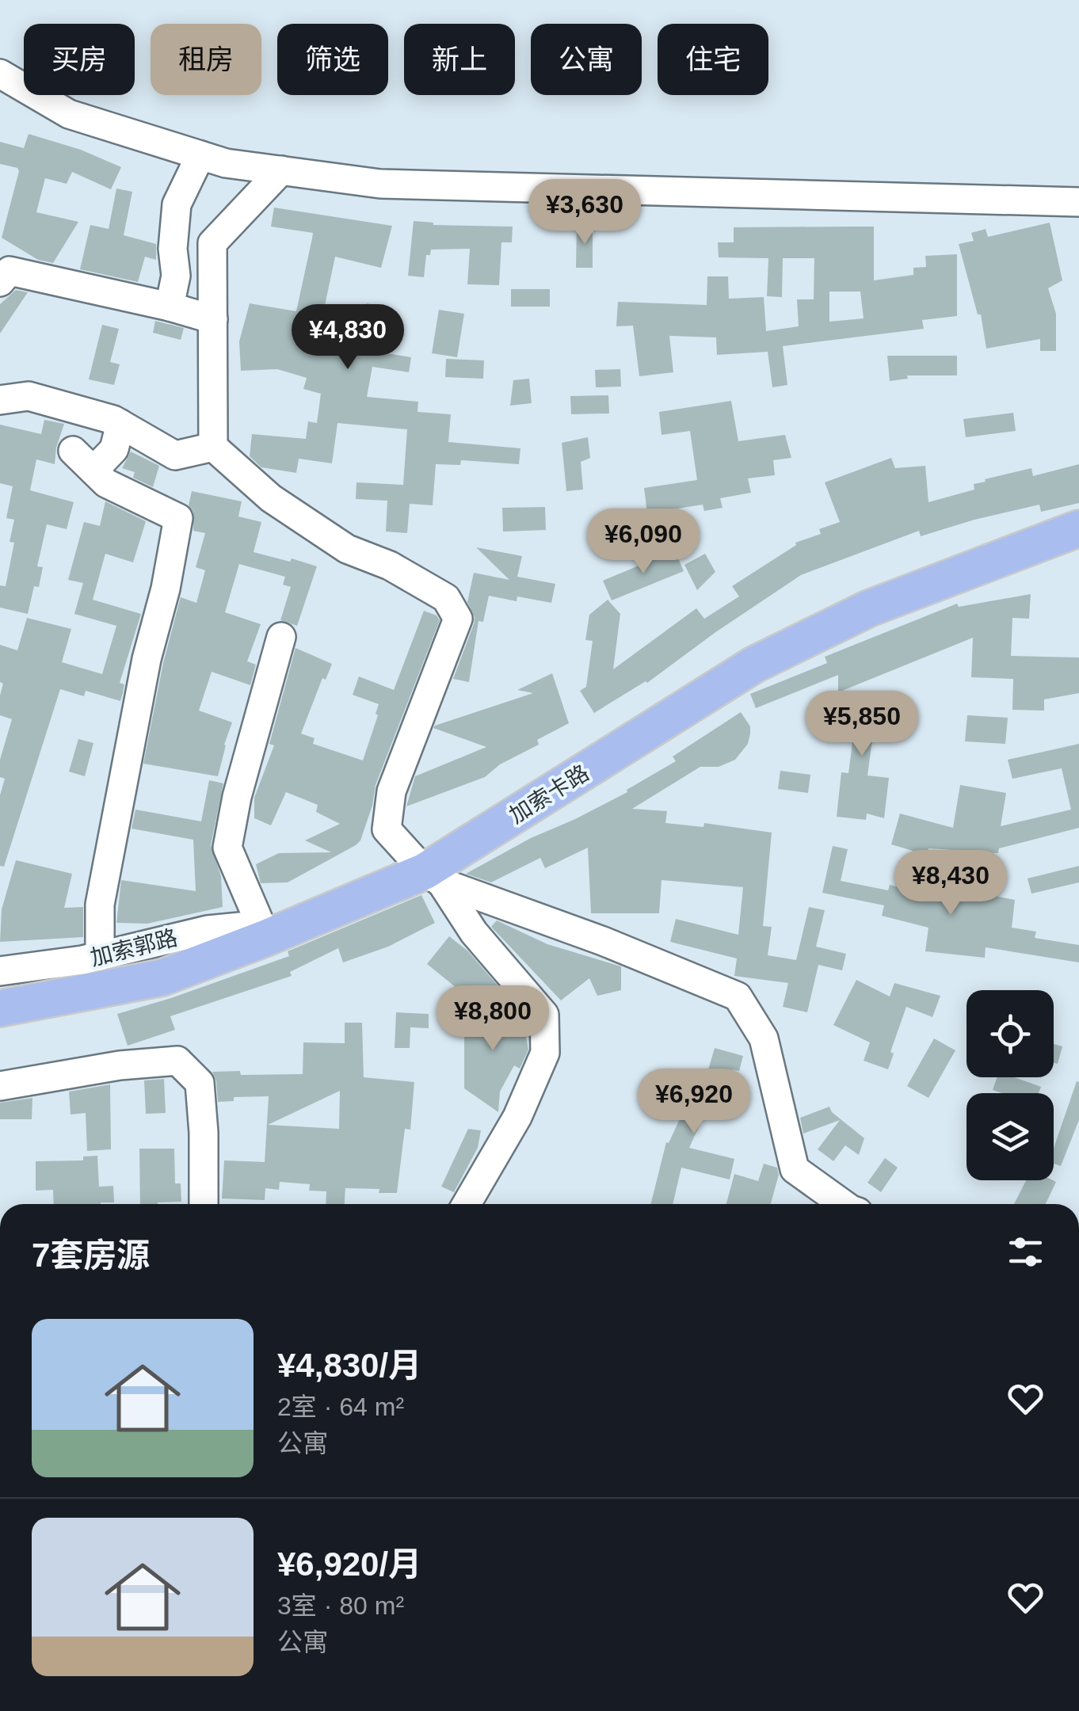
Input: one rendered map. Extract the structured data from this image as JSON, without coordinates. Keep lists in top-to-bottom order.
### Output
{
  "streets": {
    "main road": ["加索卡路"],
    "street": ["加索郭路"]
  },
  "crossings": [
    ["加索卡路", "加索郭路"]
  ],
  "page": {
    "chip": [
      "买房",
      "租房",
      "筛选",
      "新上",
      "公寓",
      "住宅"
    ],
    "price": [
      "¥3,630",
      "¥4,830",
      "¥6,090",
      "¥5,850",
      "¥8,430",
      "¥8,800",
      "¥6,920"
    ],
    "heading": "7套房源",
    "list": [
      {
        "name": "¥4,830/月",
        "note": "2室 · 64 m² · 公寓"
      },
      {
        "name": "¥6,920/月",
        "note": "3室 · 80 m² · 公寓"
      }
    ]
  }
}
